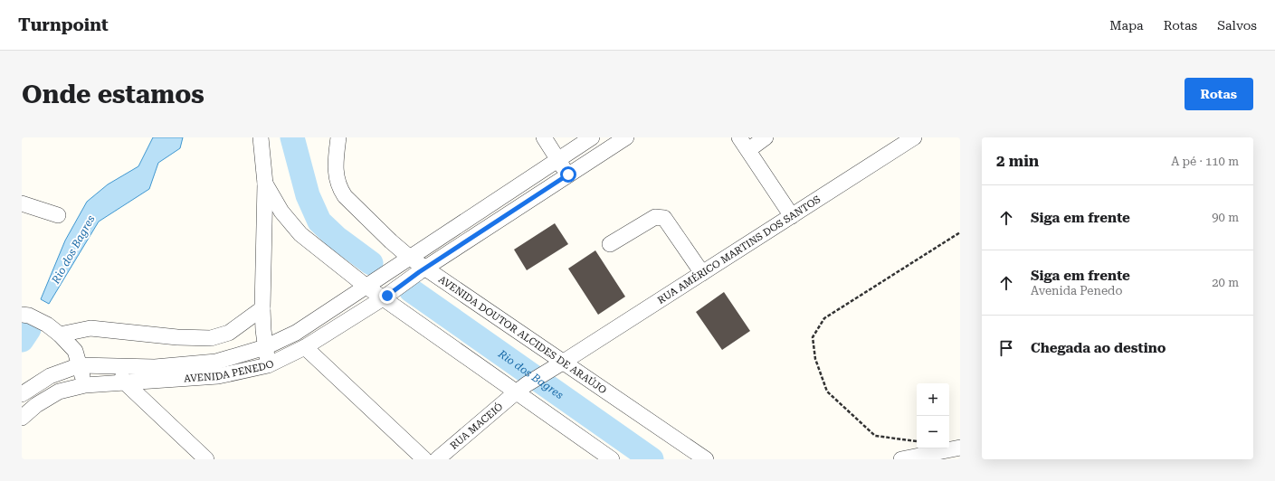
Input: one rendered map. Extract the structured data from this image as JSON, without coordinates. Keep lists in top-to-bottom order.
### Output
{
  "streets": {
    "street": [
      "RUA AMÉRICO MARTINS DOS SANTOS",
      "AVENIDA DOUTOR ALCIDES DE ARAÚJO",
      "AVENIDA PENEDO",
      "RUA MACEIÓ"
    ]
  },
  "crossings": [
    ["RUA AMÉRICO MARTINS DOS SANTOS", "AVENIDA DOUTOR ALCIDES DE ARAÚJO"],
    ["RUA AMÉRICO MARTINS DOS SANTOS", "RUA MACEIÓ"],
    ["AVENIDA DOUTOR ALCIDES DE ARAÚJO", "AVENIDA PENEDO"]
  ],
  "water": ["Rio dos Bagres"],
  "page": {
    "header": "Turnpoint",
    "nav": ["Mapa", "Rotas", "Salvos"],
    "buttons": "Rotas",
    "title": "Onde estamos",
    "heading": ["2 min", "A pé · 110 m"],
    "list": [
      ["Siga em frente", "90 m"],
      ["Siga em frente", "Avenida Penedo", "20 m"],
      "Chegada ao destino"
    ],
    "map_buttons": ["+", "−"]
  }
}
